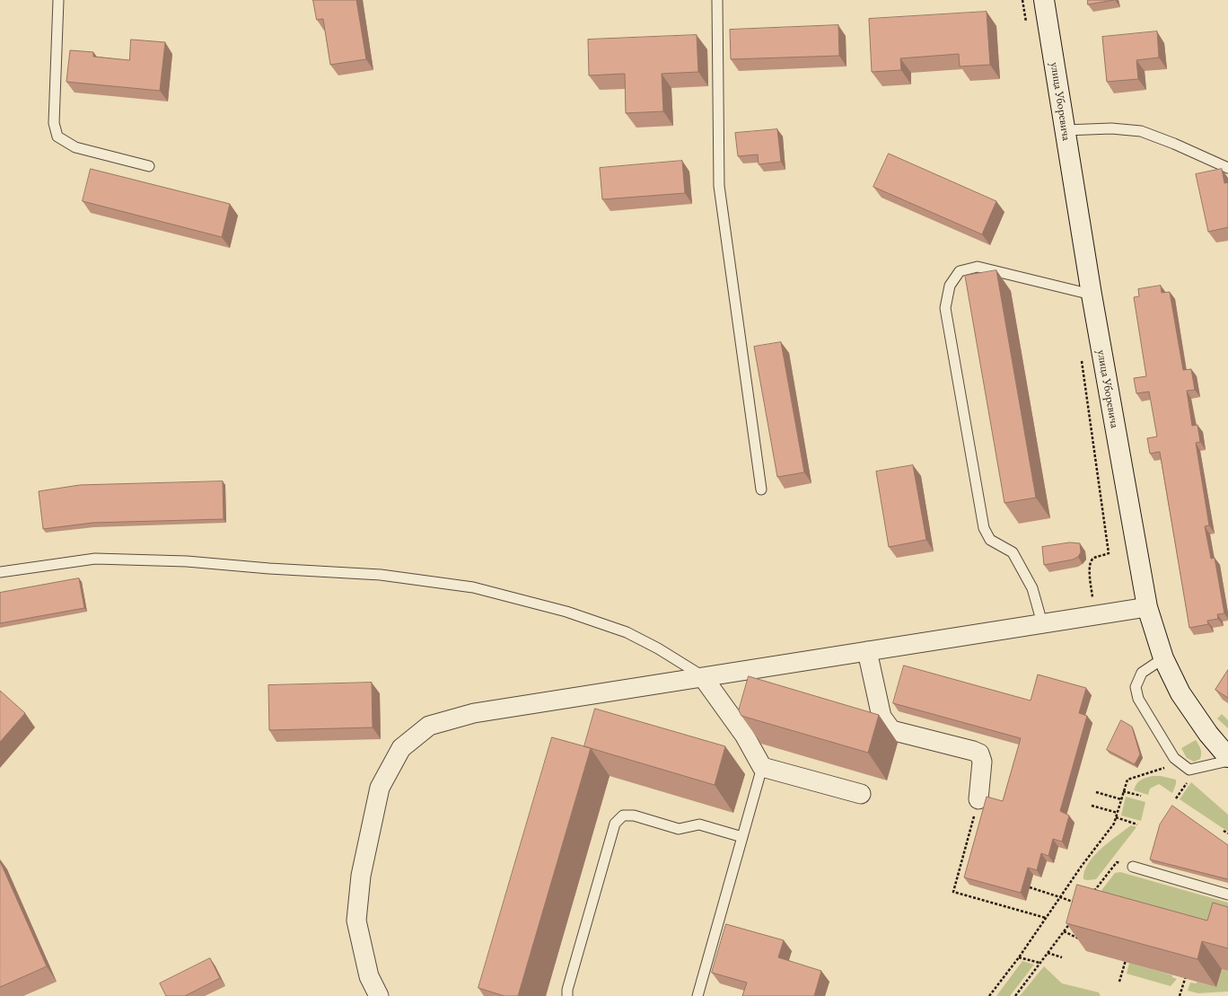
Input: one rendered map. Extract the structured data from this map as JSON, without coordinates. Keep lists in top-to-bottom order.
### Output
{
  "streets": {
    "main road": ["улица Уборевича"]
  }
}
